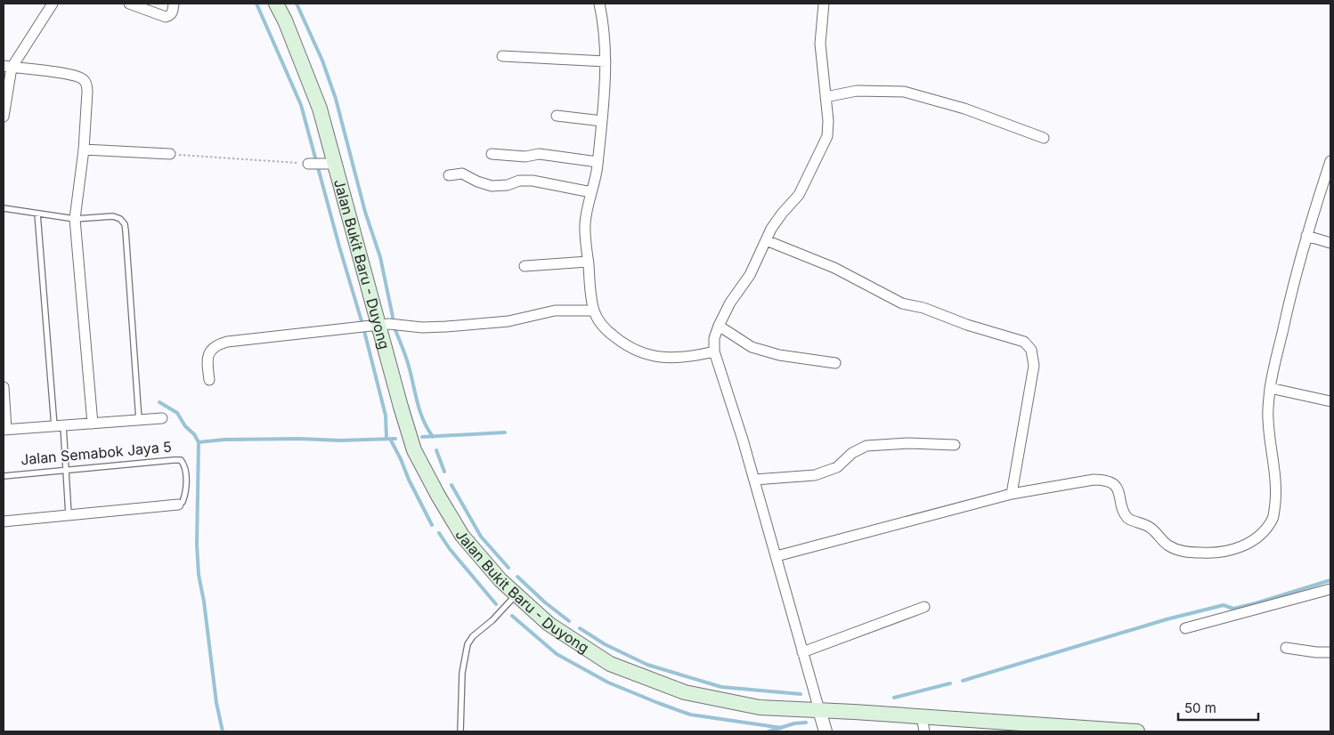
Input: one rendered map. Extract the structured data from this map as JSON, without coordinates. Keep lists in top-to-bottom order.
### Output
{
  "streets": {
    "main road": ["Jalan Bukit Baru - Duyong"],
    "street": ["Jalan Semabok Jaya 5"]
  },
  "scale_bar": "50 m"
}
